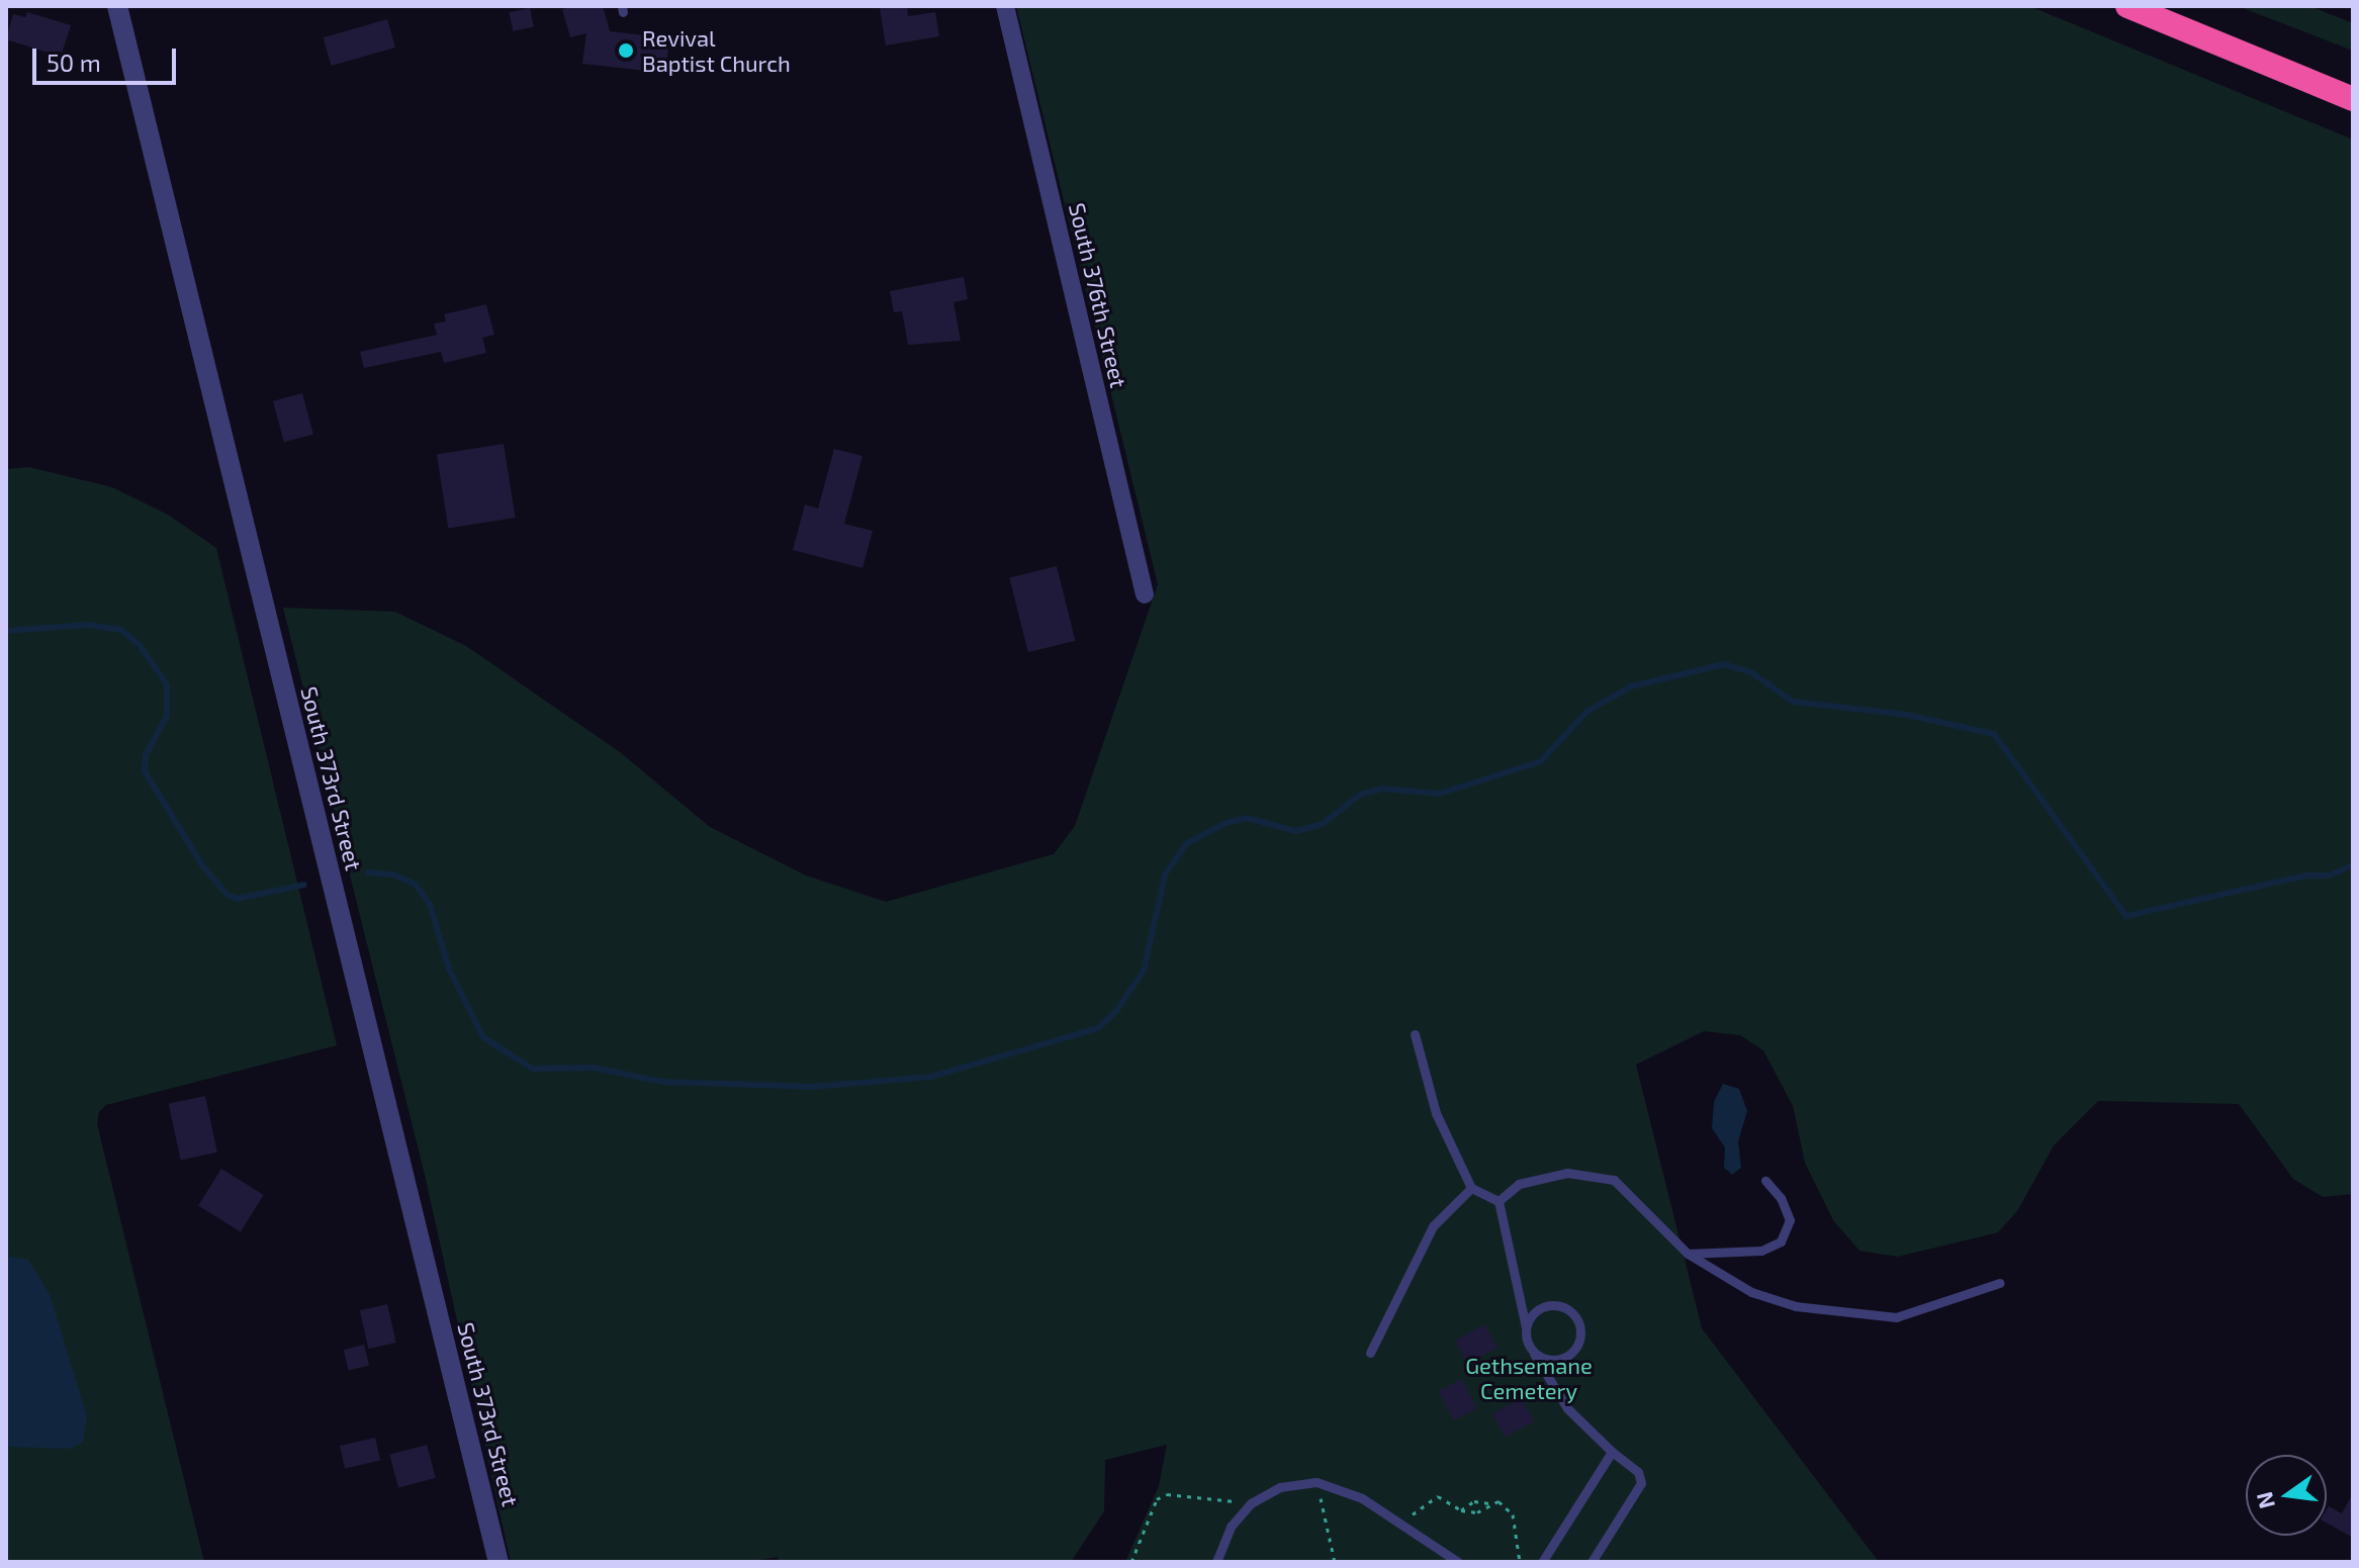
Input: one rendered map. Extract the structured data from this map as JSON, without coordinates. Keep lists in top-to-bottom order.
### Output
{
  "streets": {
    "street": ["South 376th Street", "South 373rd Street"]
  },
  "parks": ["Gethsemane Cemetery"],
  "places": ["Revival Baptist Church"],
  "scale_bar": "50 m",
  "north": "left"
}
